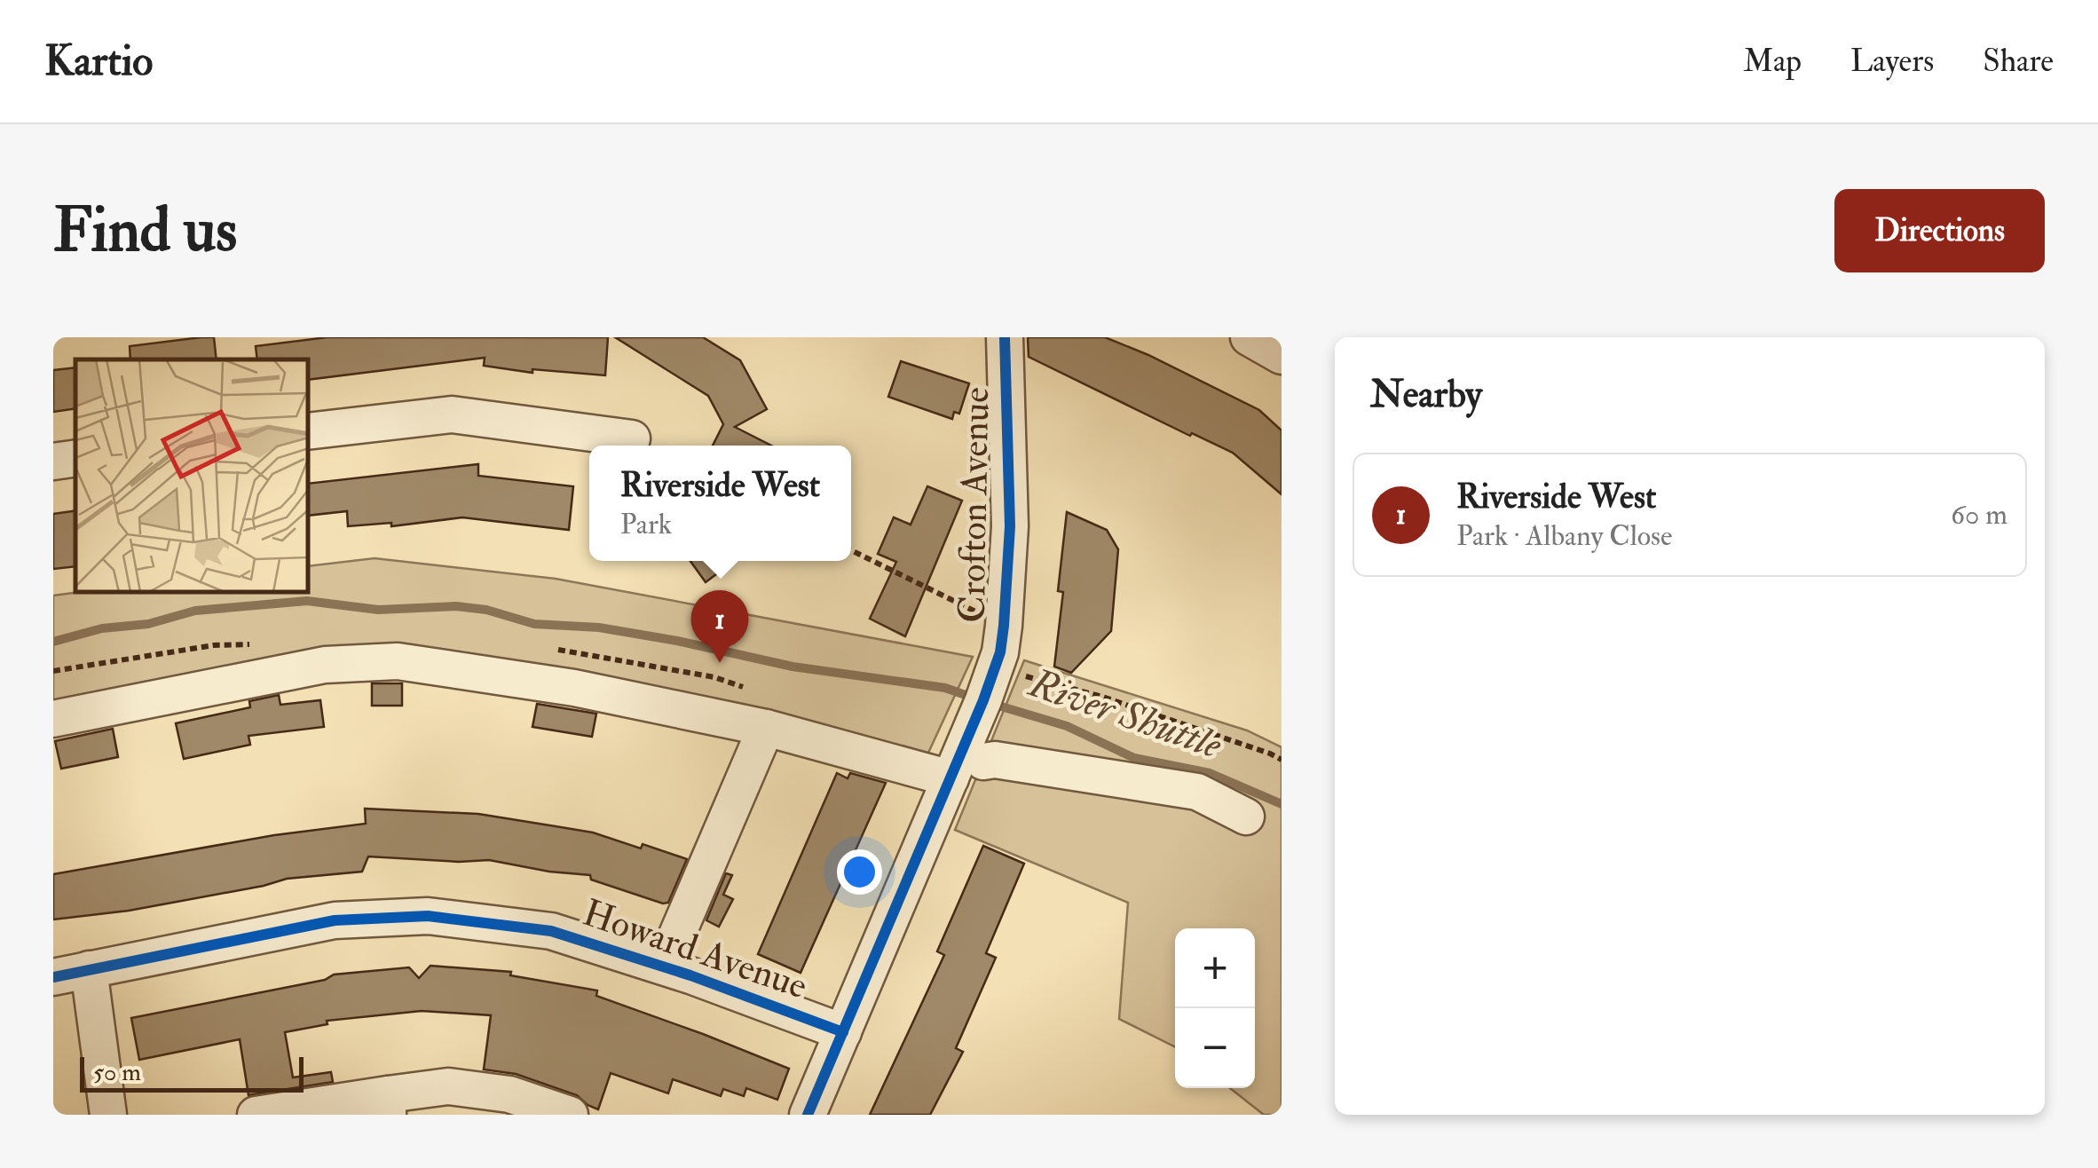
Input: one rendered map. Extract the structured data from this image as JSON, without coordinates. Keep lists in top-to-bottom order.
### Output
{
  "streets": {
    "street": ["Crofton Avenue", "Howard Avenue"]
  },
  "crossings": [
    ["Crofton Avenue", "Howard Avenue"]
  ],
  "water": ["River Shuttle"],
  "scale_bar": "50 m",
  "page": {
    "header": "Kartio",
    "nav": ["Map", "Layers", "Share"],
    "buttons": "Directions",
    "title": "Find us",
    "heading": "Nearby",
    "popup": ["Riverside West", "Park"],
    "list": [
      {
        "mark": "1",
        "name": "Riverside West",
        "note": "Park · Albany Close",
        "value": "60 m"
      }
    ],
    "pins": "1",
    "map_buttons": ["+", "−"],
    "scale": "50 m"
  }
}
